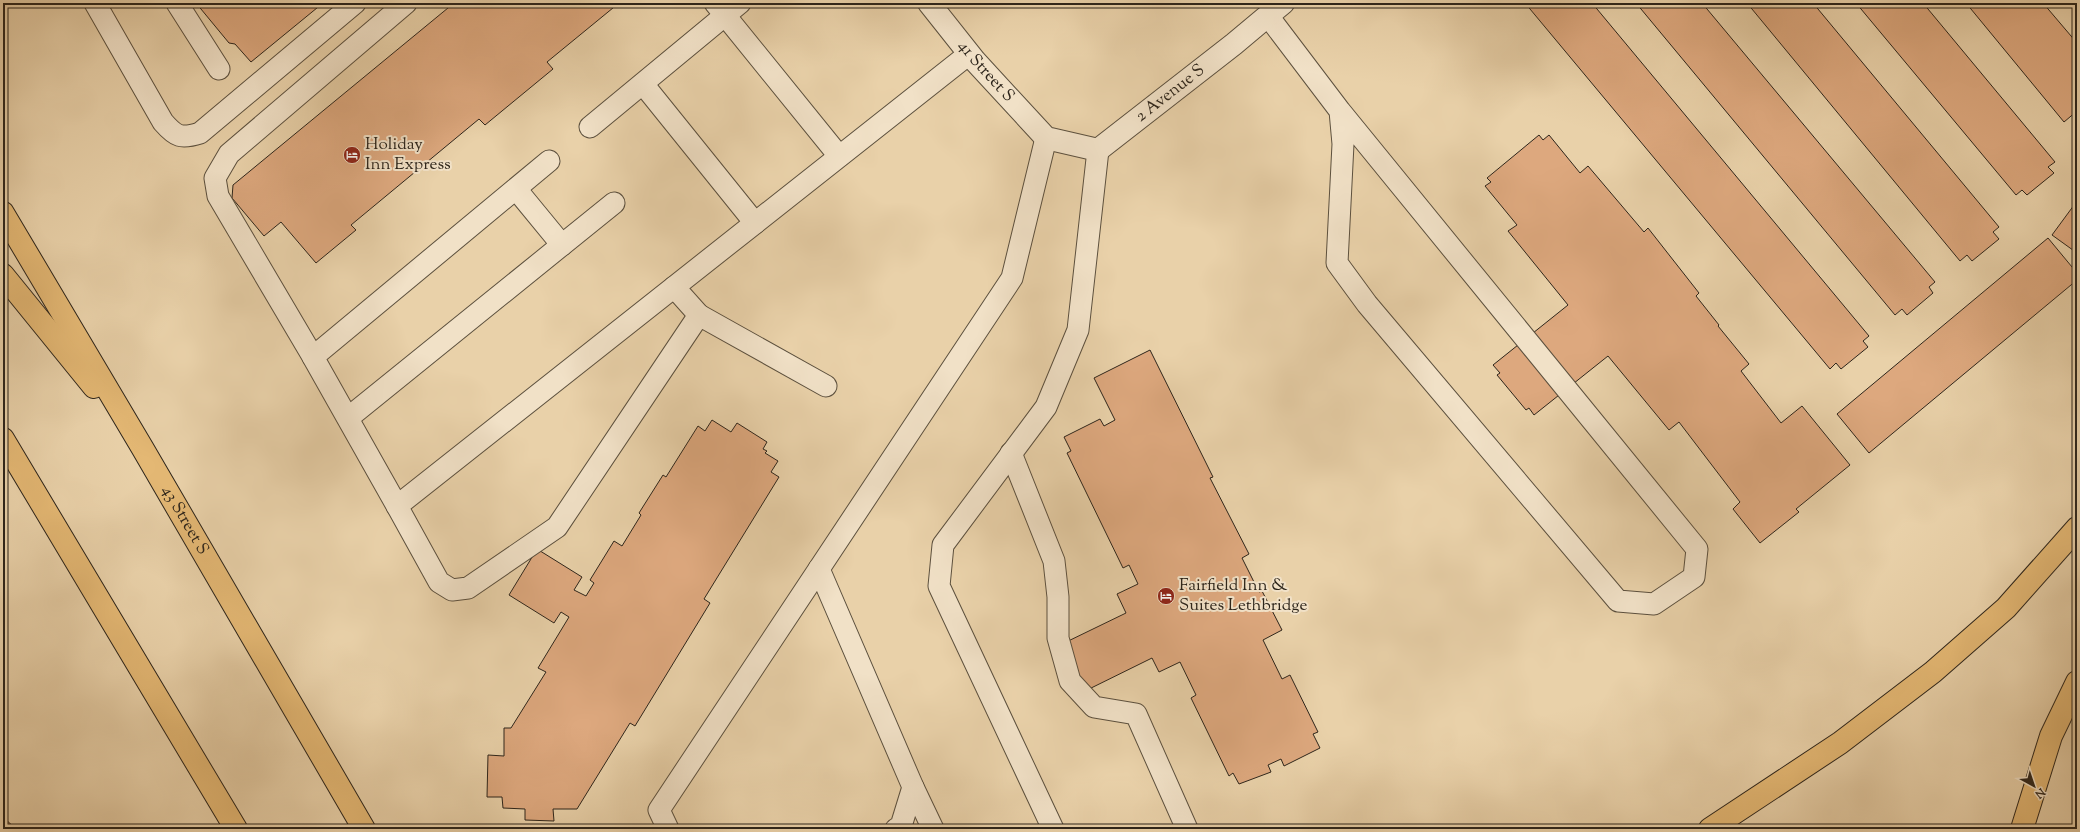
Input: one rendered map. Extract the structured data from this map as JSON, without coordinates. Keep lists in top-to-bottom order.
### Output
{
  "streets": {
    "highway": ["43 Street S"],
    "street": ["41 Street S", "2 Avenue S"]
  },
  "places": {
    "hotel": ["Holiday Inn Express", "Fairfield Inn & Suites Lethbridge"]
  },
  "north": "bottom right"
}
